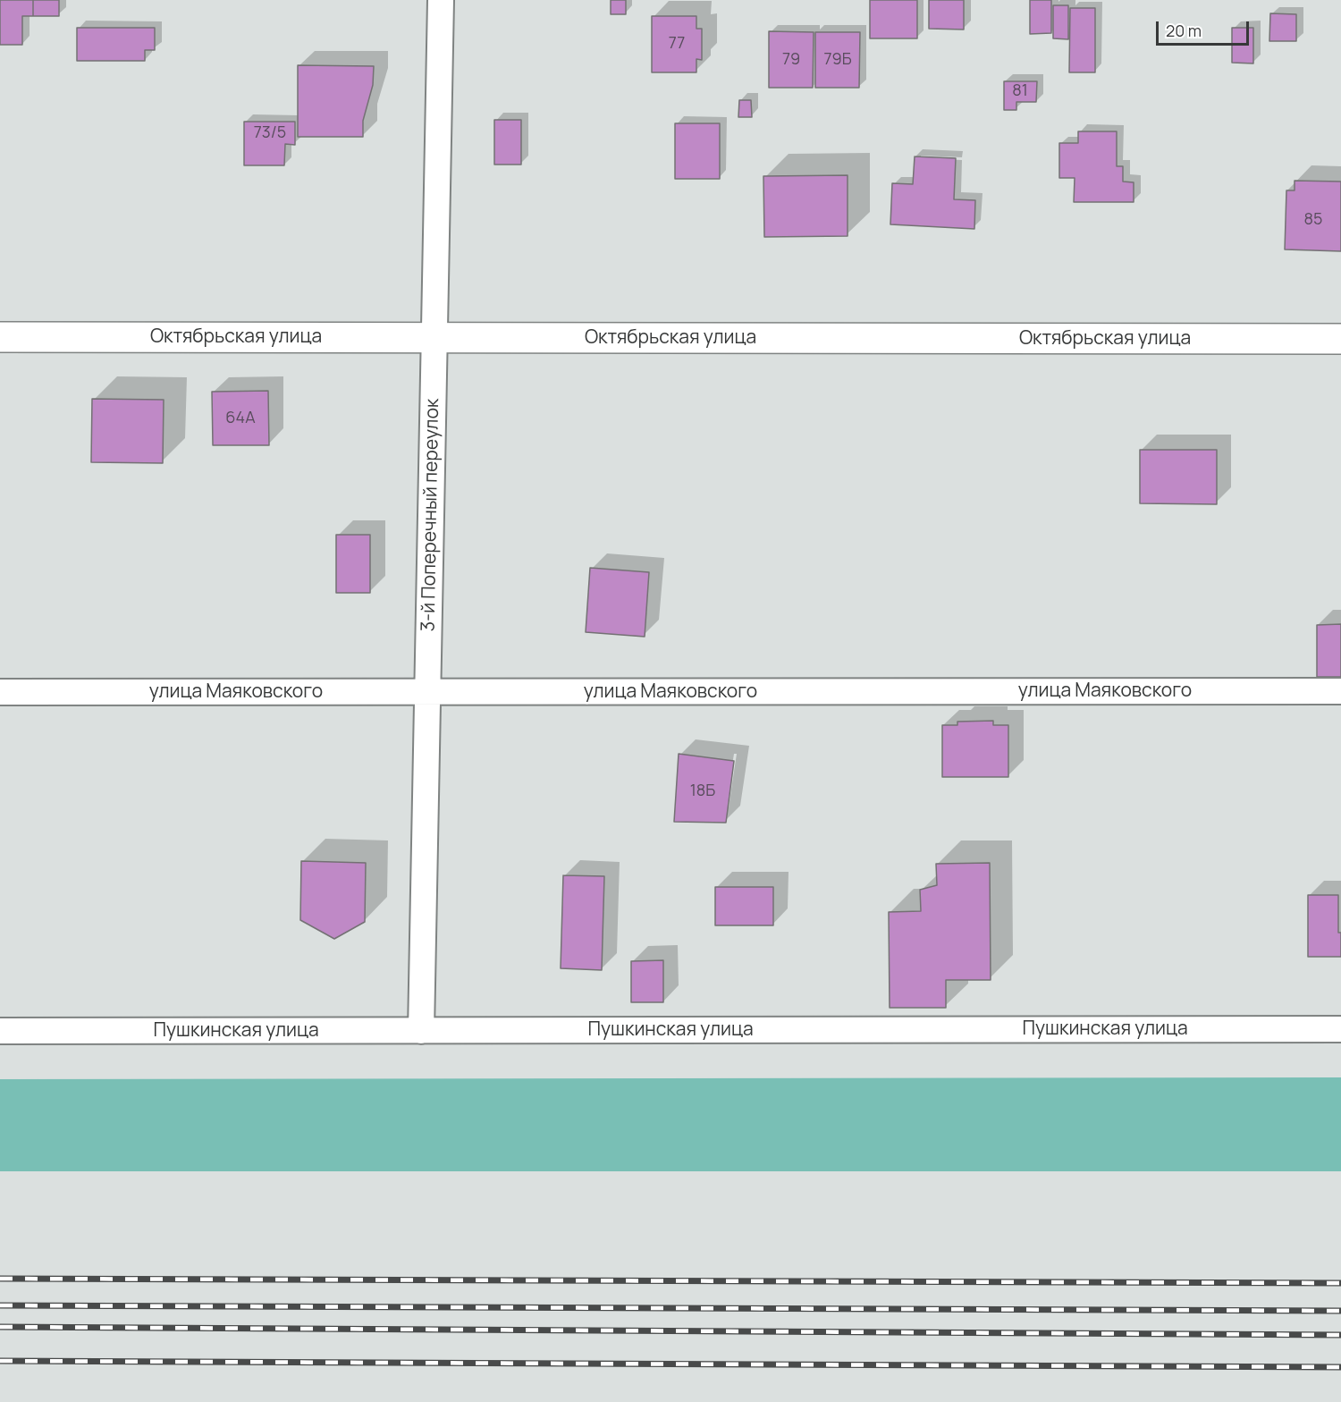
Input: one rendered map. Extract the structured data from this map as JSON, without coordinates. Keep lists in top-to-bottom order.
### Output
{
  "streets": {
    "street": [
      "Октябрьская улица",
      "3-й Поперечный переулок",
      "улица Маяковского",
      "Пушкинская улица"
    ]
  },
  "crossings": [
    ["Октябрьская улица", "3-й Поперечный переулок"],
    ["3-й Поперечный переулок", "улица Маяковского"],
    ["3-й Поперечный переулок", "Пушкинская улица"]
  ],
  "house_numbers": [
    "77",
    "79",
    "79Б",
    "81",
    "73/5",
    "85",
    "64А",
    "18Б"
  ],
  "scale_bar": "20 m"
}
